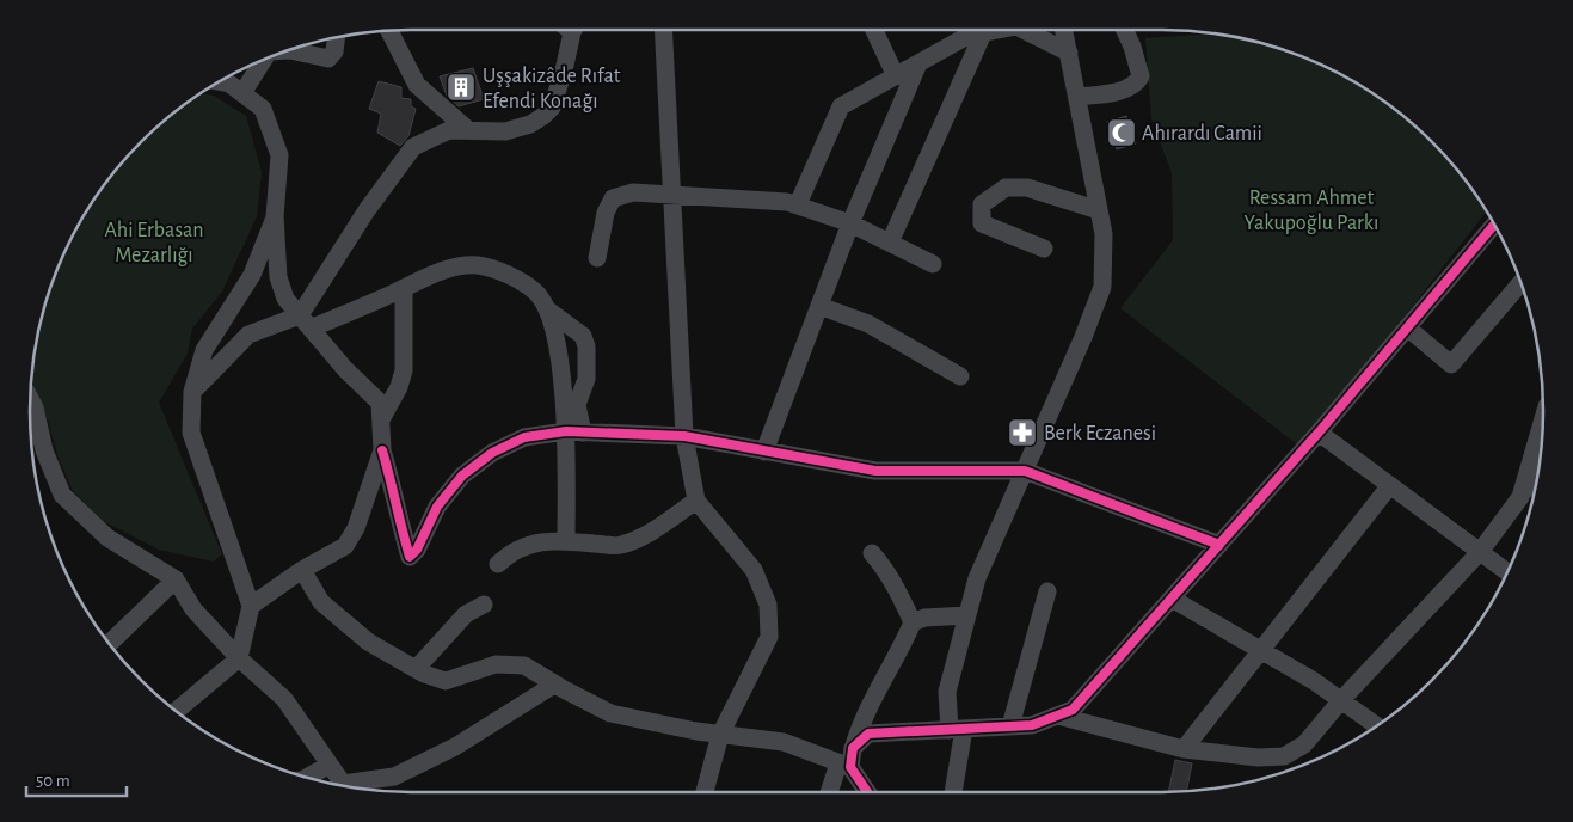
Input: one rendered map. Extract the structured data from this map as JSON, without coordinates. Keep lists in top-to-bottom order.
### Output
{
  "parks": ["Ressam Ahmet Yakupoğlu Parkı", "Ahi Erbasan Mezarlığı"],
  "places": {
    "building": ["Uşşakizâde Rıfat Efendi Konağı"],
    "mosque": ["Ahırardı Camii"],
    "pharmacy": ["Berk Eczanesi"]
  },
  "scale_bar": "50 m"
}
